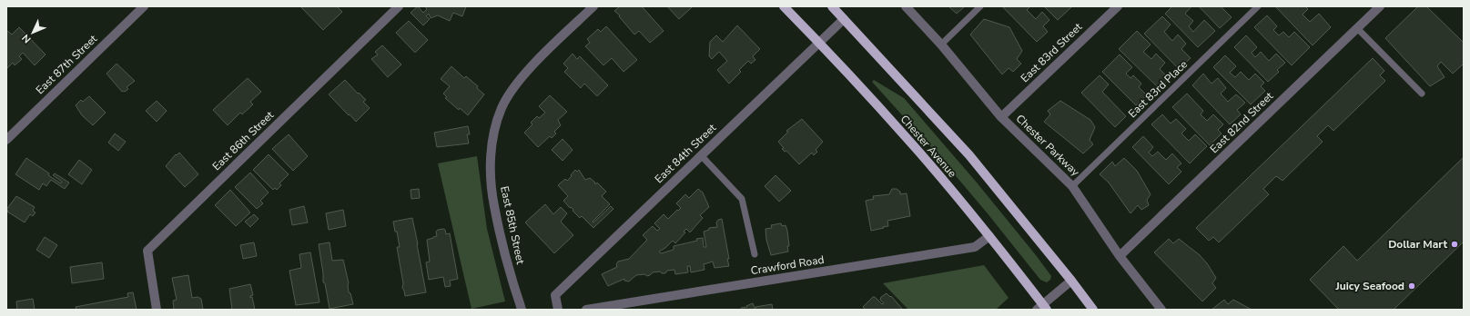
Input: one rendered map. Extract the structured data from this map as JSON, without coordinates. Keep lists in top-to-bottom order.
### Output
{
  "streets": {
    "main road": ["Chester Avenue"],
    "street": [
      "East 83rd Street",
      "East 87th Street",
      "East 82nd Street",
      "East 86th Street",
      "Chester Parkway",
      "East 84th Street",
      "East 85th Street",
      "Crawford Road"
    ],
    "lane": ["East 83rd Place"]
  },
  "crossings": [
    ["East 83rd Street", "Chester Parkway"],
    ["East 83rd Place", "Chester Parkway"],
    ["East 82nd Street", "Chester Parkway"],
    ["Chester Avenue", "East 84th Street"],
    ["Chester Avenue", "Crawford Road"]
  ],
  "places": ["Dollar Mart", "Juicy Seafood"],
  "north": "bottom left"
}
